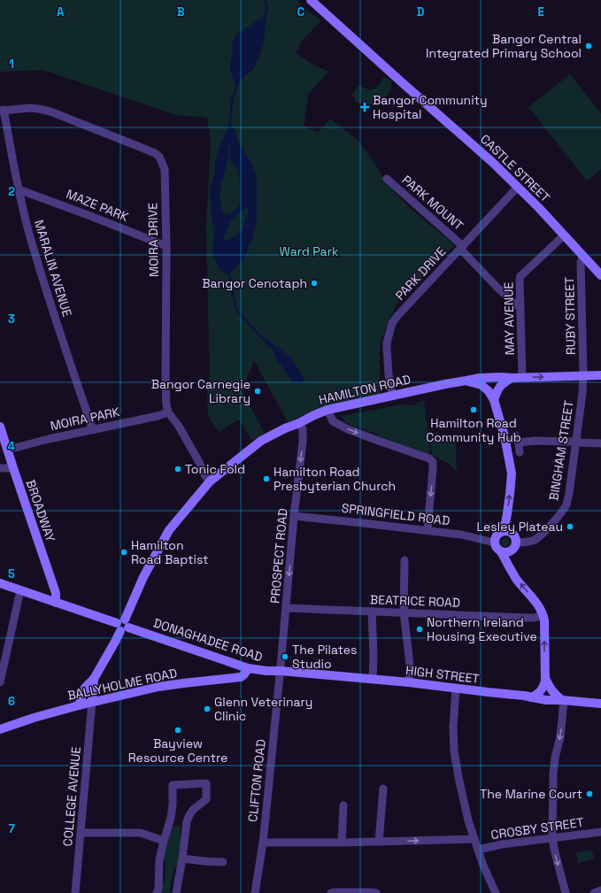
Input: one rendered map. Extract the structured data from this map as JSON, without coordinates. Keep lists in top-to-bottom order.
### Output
{
  "streets": {
    "main road": [
      "CASTLE STREET",
      "HAMILTON ROAD",
      "BROADWAY",
      "DONAGHADEE ROAD",
      "HIGH STREET",
      "BALLYHOLME ROAD"
    ],
    "street": [
      "PARK MOUNT",
      "MAZE PARK",
      "MOIRA DRIVE",
      "MARALIN AVENUE",
      "PARK DRIVE",
      "RUBY STREET",
      "MAY AVENUE",
      "MOIRA PARK",
      "BINGHAM STREET",
      "SPRINGFIELD ROAD",
      "PROSPECT ROAD",
      "BEATRICE ROAD",
      "CLIFTON ROAD",
      "COLLEGE AVENUE",
      "CROSBY STREET"
    ]
  },
  "crossings": [
    ["CASTLE STREET", "PARK DRIVE"],
    ["CASTLE STREET", "RUBY STREET"],
    ["CASTLE STREET", "MAY AVENUE"],
    ["PARK MOUNT", "PARK DRIVE"],
    ["PARK MOUNT", "MAY AVENUE"],
    ["MAZE PARK", "MOIRA DRIVE"],
    ["MAZE PARK", "MARALIN AVENUE"],
    ["MOIRA DRIVE", "MARALIN AVENUE"],
    ["MOIRA DRIVE", "HAMILTON ROAD"],
    ["MOIRA DRIVE", "MOIRA PARK"],
    ["MARALIN AVENUE", "MOIRA PARK"],
    ["PARK DRIVE", "HAMILTON ROAD"],
    ["RUBY STREET", "HAMILTON ROAD"],
    ["RUBY STREET", "BINGHAM STREET"],
    ["MAY AVENUE", "HAMILTON ROAD"],
    ["HAMILTON ROAD", "BINGHAM STREET"],
    ["HAMILTON ROAD", "PROSPECT ROAD"],
    ["HAMILTON ROAD", "DONAGHADEE ROAD"],
    ["HAMILTON ROAD", "BALLYHOLME ROAD"],
    ["HAMILTON ROAD", "COLLEGE AVENUE"],
    ["MOIRA PARK", "BROADWAY"],
    ["BINGHAM STREET", "SPRINGFIELD ROAD"],
    ["BROADWAY", "DONAGHADEE ROAD"],
    ["SPRINGFIELD ROAD", "PROSPECT ROAD"],
    ["PROSPECT ROAD", "BEATRICE ROAD"],
    ["PROSPECT ROAD", "DONAGHADEE ROAD"],
    ["PROSPECT ROAD", "HIGH STREET"],
    ["PROSPECT ROAD", "CLIFTON ROAD"],
    ["DONAGHADEE ROAD", "HIGH STREET"],
    ["DONAGHADEE ROAD", "BALLYHOLME ROAD"],
    ["DONAGHADEE ROAD", "CLIFTON ROAD"],
    ["HIGH STREET", "CLIFTON ROAD"],
    ["BALLYHOLME ROAD", "COLLEGE AVENUE"]
  ],
  "one_way": ["PROSPECT ROAD"],
  "parks": ["Ward Park"],
  "places": {
    "other": [
      "Bangor Central Integrated Primary School",
      "Bangor Cenotaph",
      "Bangor Carnegie Library",
      "Hamilton Road Community Hub",
      "Tonic Fold",
      "Hamilton Road Presbyterian Church",
      "Lesley Plateau",
      "Hamilton Road Baptist",
      "Northern Ireland Housing Executive",
      "The Pilates Studio",
      "Glenn Veterinary Clinic",
      "Bayview Resource Centre",
      "The Marine Court"
    ],
    "health": ["Bangor Community Hospital"]
  },
  "grid": {
    "columns": [
      "A",
      "B",
      "C",
      "D",
      "E"
    ],
    "rows": [
      "1",
      "2",
      "3",
      "4",
      "5",
      "6",
      "7"
    ]
  }
}
